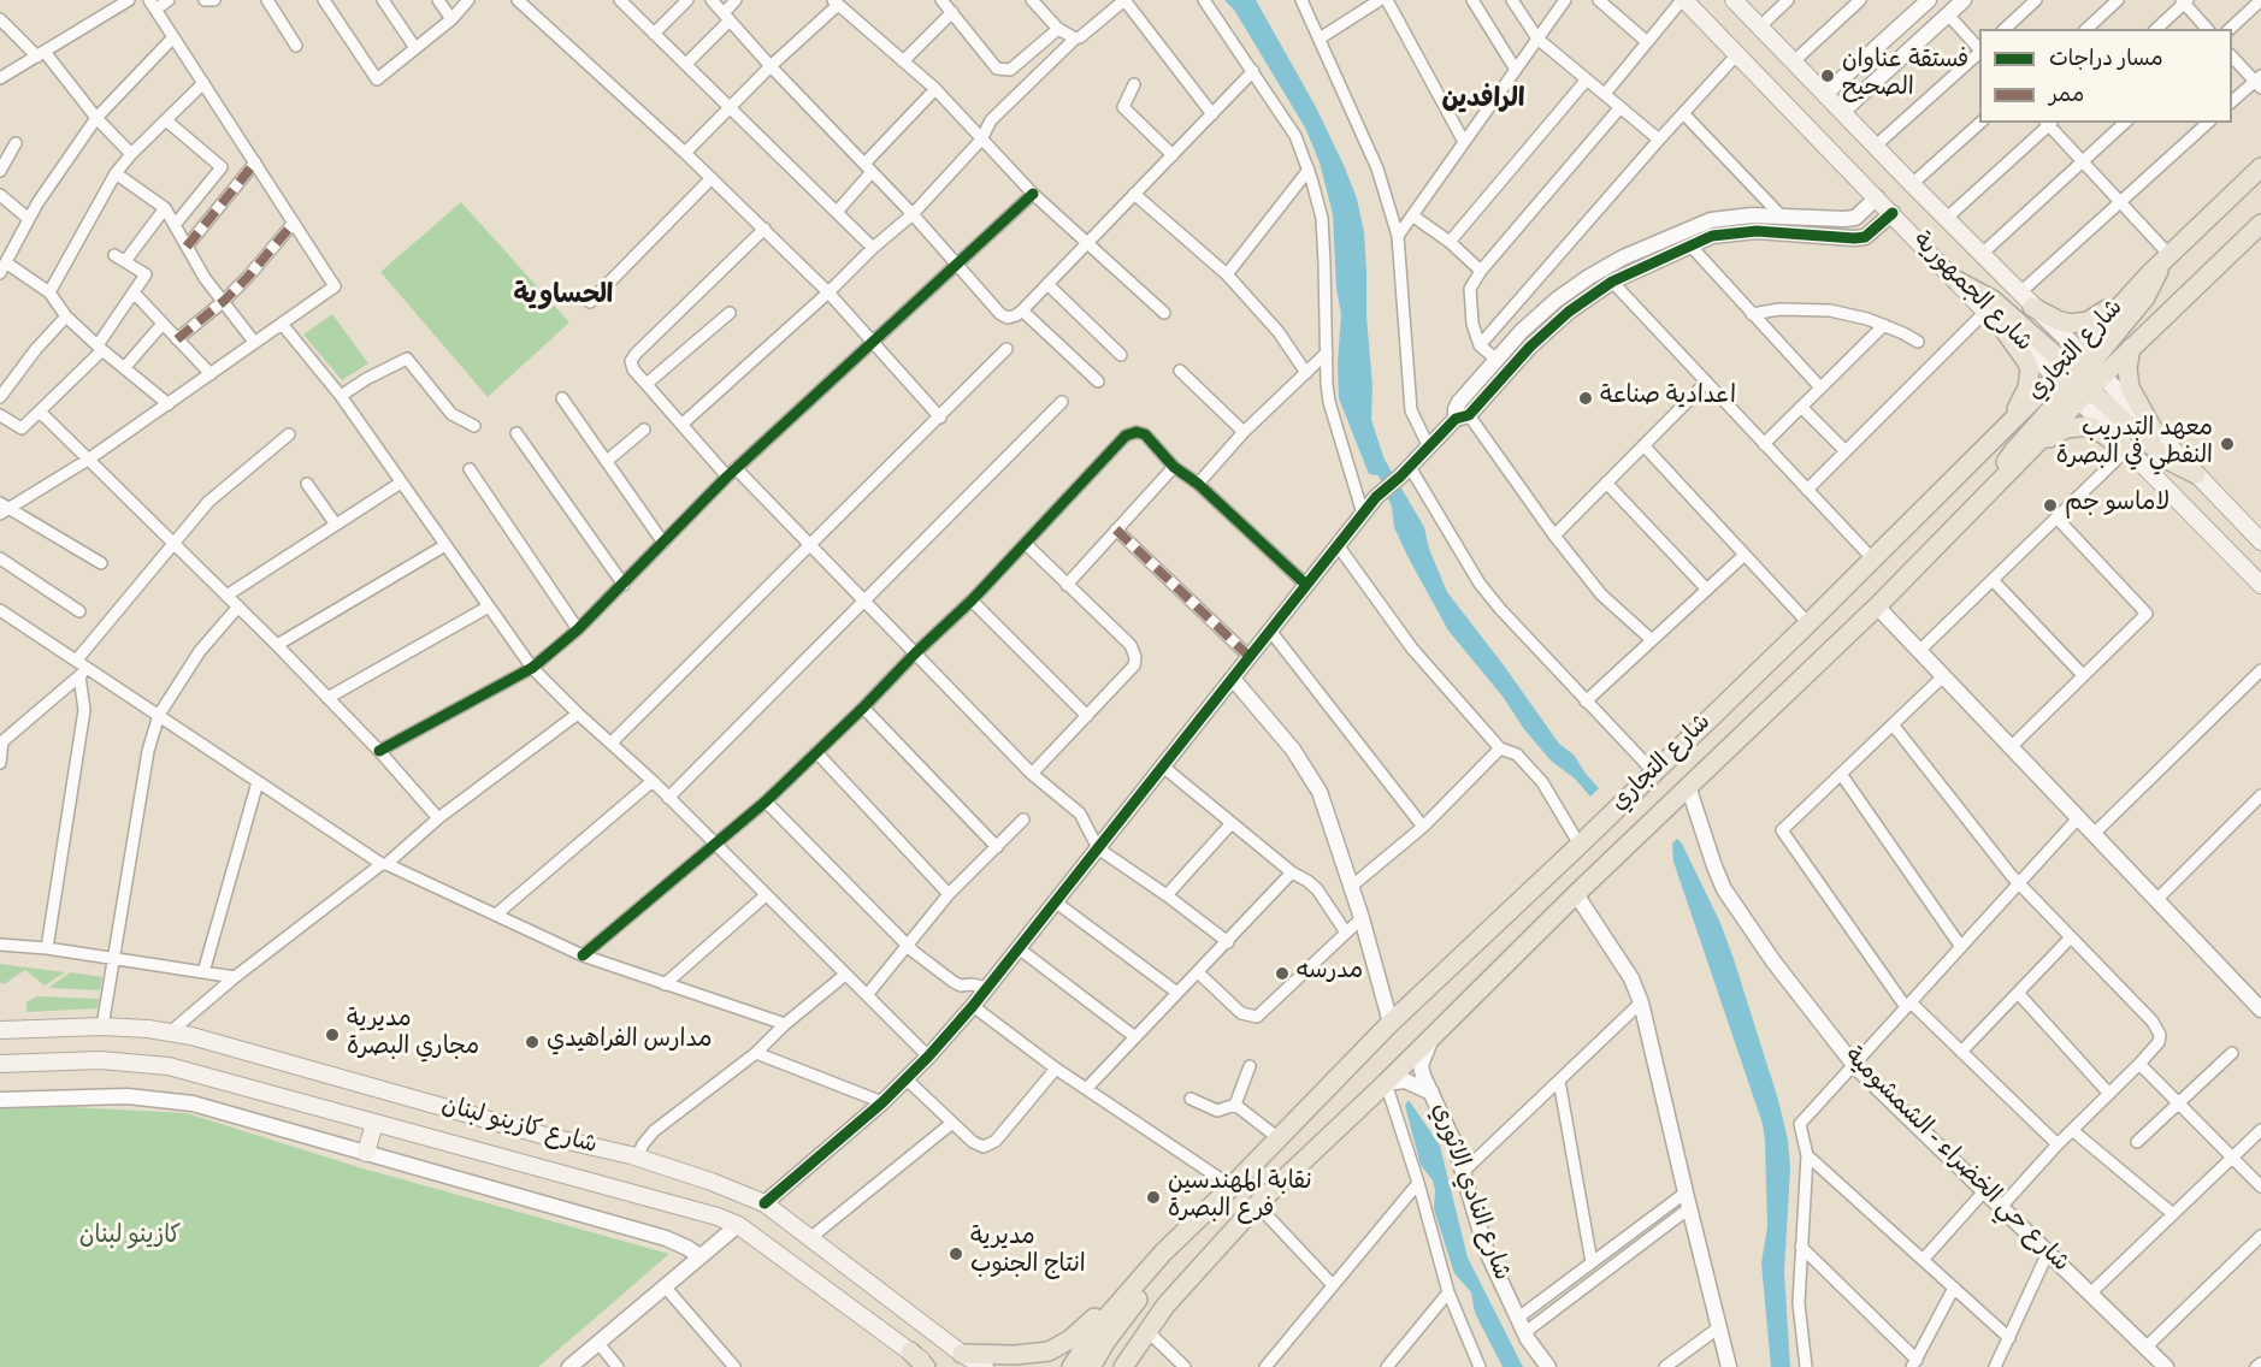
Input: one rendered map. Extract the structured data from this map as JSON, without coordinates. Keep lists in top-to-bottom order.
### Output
{
  "streets": {
    "main road": ["شارع الجمهورية", "شارع التجاري", "شارع كازينو لبنان"],
    "street": ["شارع حي الخضراء - الشمشومية", "شارع النادي الاثوري"]
  },
  "crossings": [
    ["شارع الجمهورية", "شارع التجاري"],
    ["شارع التجاري", "شارع حي الخضراء - الشمشومية"],
    ["شارع التجاري", "شارع النادي الاثوري"]
  ],
  "districts": ["الرافدين", "الحساوية"],
  "parks": ["كازينو لبنان"],
  "places": [
    "فستقة عناوان الصحيح",
    "اعدادية صناعة",
    "معهد التدريب النفطي في البصرة",
    "لاماسو جم",
    "مدرسه",
    "مديرية مجاري البصرة",
    "مدارس الفراهيدي",
    "نقابة المهندسين فرع البصرة",
    "مديرية انتاج الجنوب"
  ],
  "legend": ["مسار دراجات", "ممر"]
}
